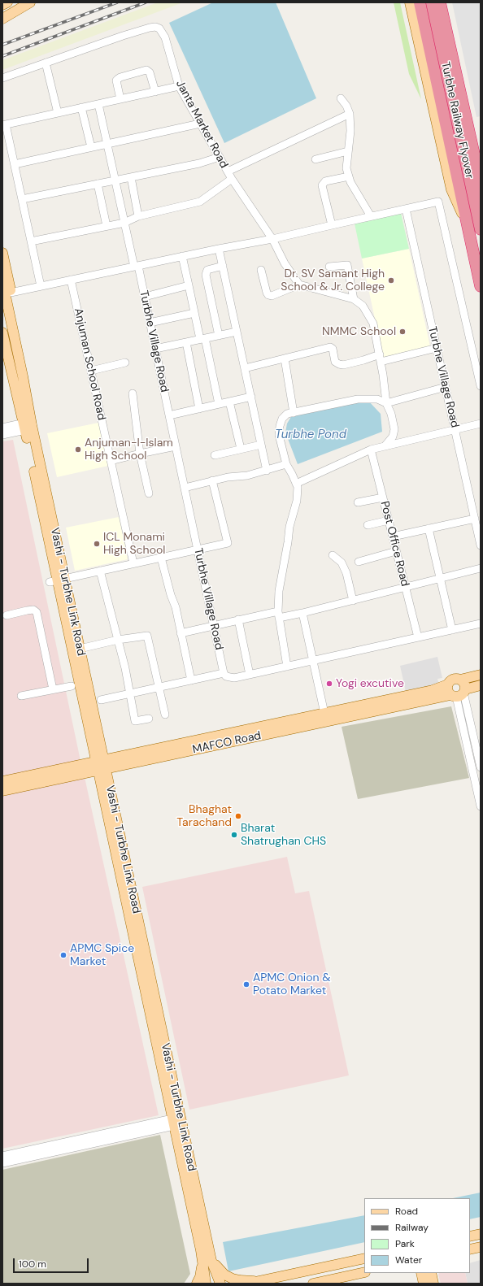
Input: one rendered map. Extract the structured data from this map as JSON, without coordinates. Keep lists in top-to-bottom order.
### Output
{
  "streets": {
    "highway": ["Turbhe Railway Flyover"],
    "main road": ["Vashi - Turbhe Link Road", "MAFCO Road"],
    "street": [
      "Janta Market Road",
      "Turbhe Village Road",
      "Anjuman School Road",
      "Post Office Road"
    ]
  },
  "crossings": [
    ["Vashi - Turbhe Link Road", "MAFCO Road"]
  ],
  "water": ["Turbhe Pond"],
  "places": [
    "Dr. SV Samant High School & Jr. College",
    "NMMC School",
    "Anjuman-I-Islam High School",
    "ICL Monami High School",
    "Yogi excutive",
    "Bhaghat Tarachand",
    "Bharat Shatrughan CHS",
    "APMC Spice Market",
    "APMC Onion & Potato Market"
  ],
  "legend": [
    "Road",
    "Railway",
    "Park",
    "Water"
  ],
  "scale_bar": "100 m"
}
